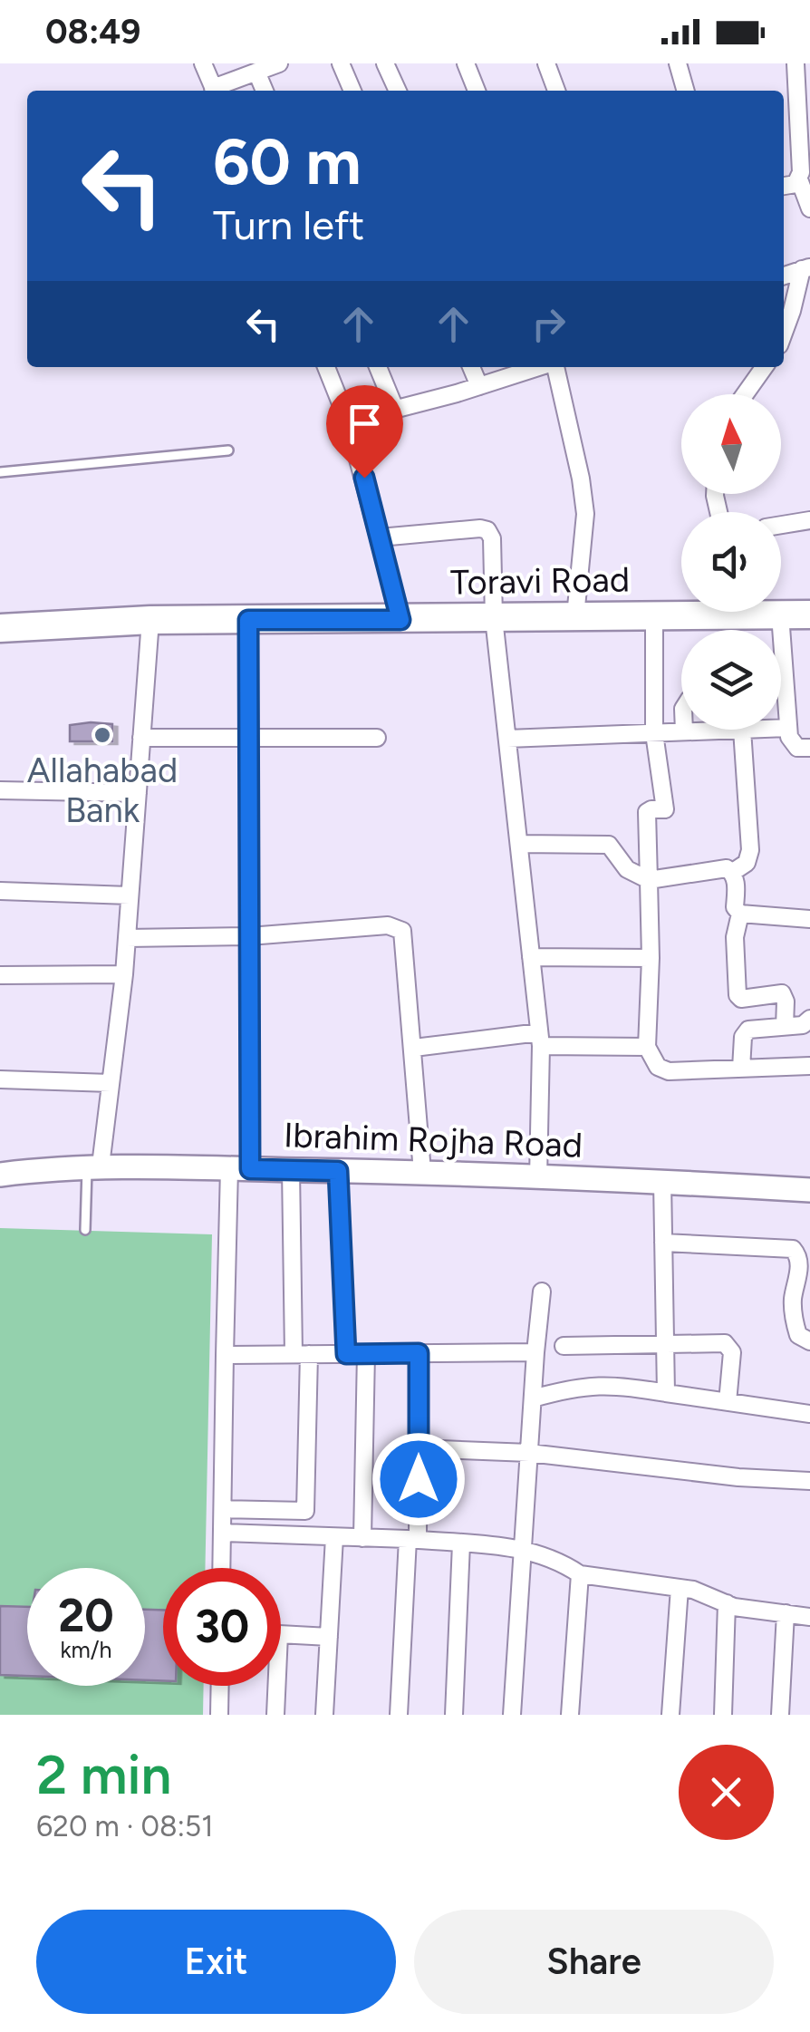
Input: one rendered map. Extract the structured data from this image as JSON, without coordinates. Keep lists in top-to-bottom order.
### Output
{
  "streets": {
    "main road": ["Toravi Road"],
    "street": ["Ibrahim Rojha Road"]
  },
  "places": ["Allahabad Bank"],
  "north": "top",
  "page": {
    "status": "08:49",
    "turn": ["60 m", "Turn left"],
    "speed": "20 km/h",
    "limit": "30",
    "heading": ["2 min", "620 m · 08:51"],
    "buttons": ["Exit", "Share"]
  }
}
